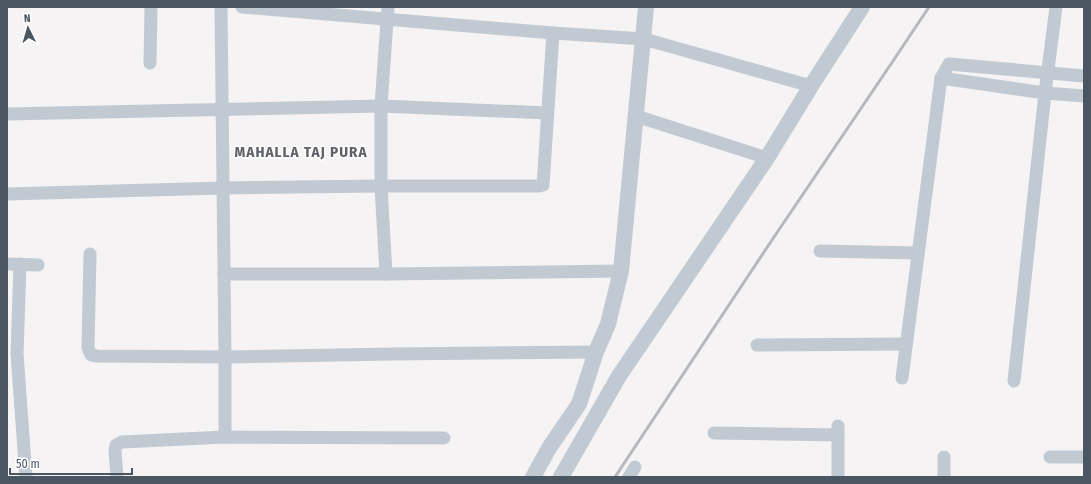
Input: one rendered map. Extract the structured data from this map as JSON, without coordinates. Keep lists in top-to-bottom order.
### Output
{
  "districts": ["MAHALLA TAJ PURA"],
  "scale_bar": "50 m",
  "north": "top"
}
